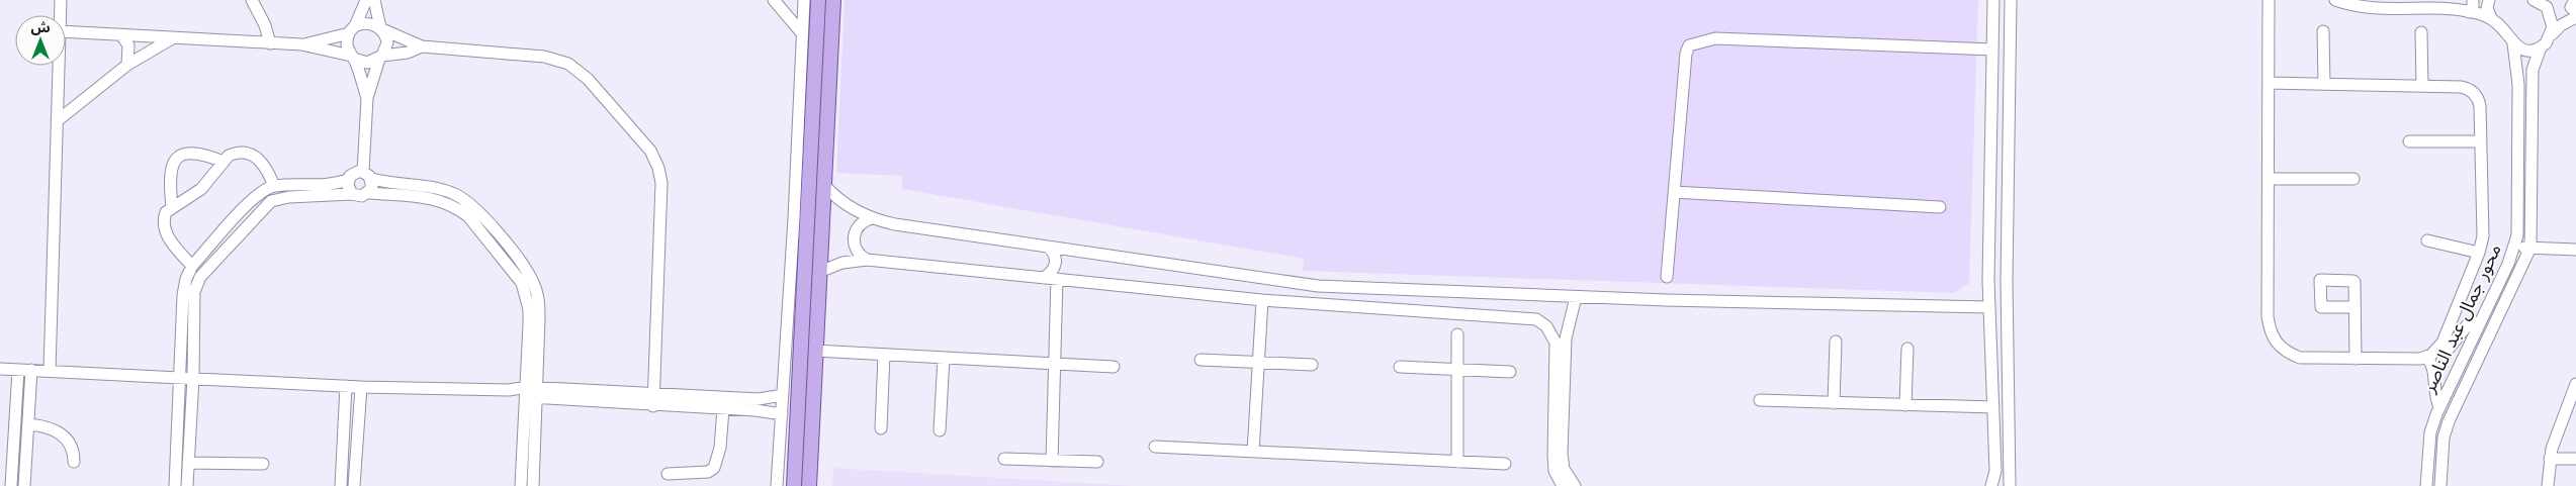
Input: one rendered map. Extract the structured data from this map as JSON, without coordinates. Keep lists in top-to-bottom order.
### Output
{
  "streets": {
    "street": ["محور جمال عبد الناصر"]
  },
  "north": "top"
}
